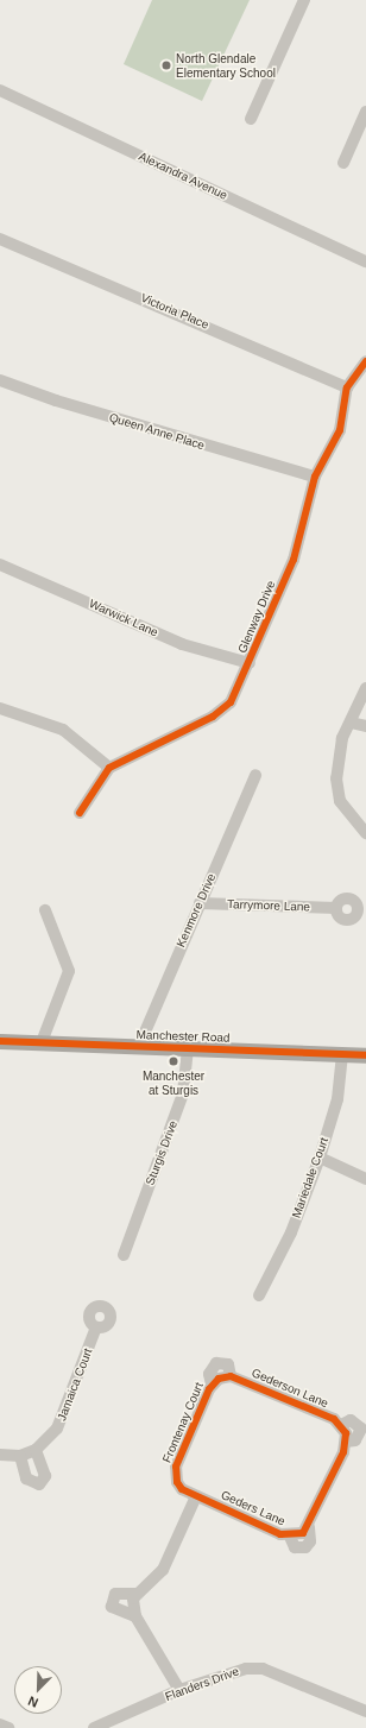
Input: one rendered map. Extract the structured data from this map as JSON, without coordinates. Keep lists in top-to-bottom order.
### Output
{
  "streets": {
    "main road": ["Manchester Road"],
    "street": [
      "Alexandra Avenue",
      "Victoria Place",
      "Queen Anne Place",
      "Glenway Drive",
      "Warwick Lane",
      "Tarrymore Lane",
      "Kenmore Drive",
      "Sturgis Drive",
      "Mariedale Court",
      "Jamaica Court",
      "Gederson Lane",
      "Frontenay Court",
      "Geders Lane",
      "Flanders Drive"
    ]
  },
  "crossings": [
    ["Victoria Place", "Glenway Drive"],
    ["Queen Anne Place", "Glenway Drive"],
    ["Glenway Drive", "Warwick Lane"],
    ["Tarrymore Lane", "Kenmore Drive"],
    ["Kenmore Drive", "Manchester Road"],
    ["Manchester Road", "Sturgis Drive"],
    ["Manchester Road", "Mariedale Court"],
    ["Gederson Lane", "Frontenay Court"],
    ["Gederson Lane", "Geders Lane"],
    ["Frontenay Court", "Geders Lane"]
  ],
  "places": ["North Glendale Elementary School", "Manchester at Sturgis"],
  "north": "bottom left"
}
